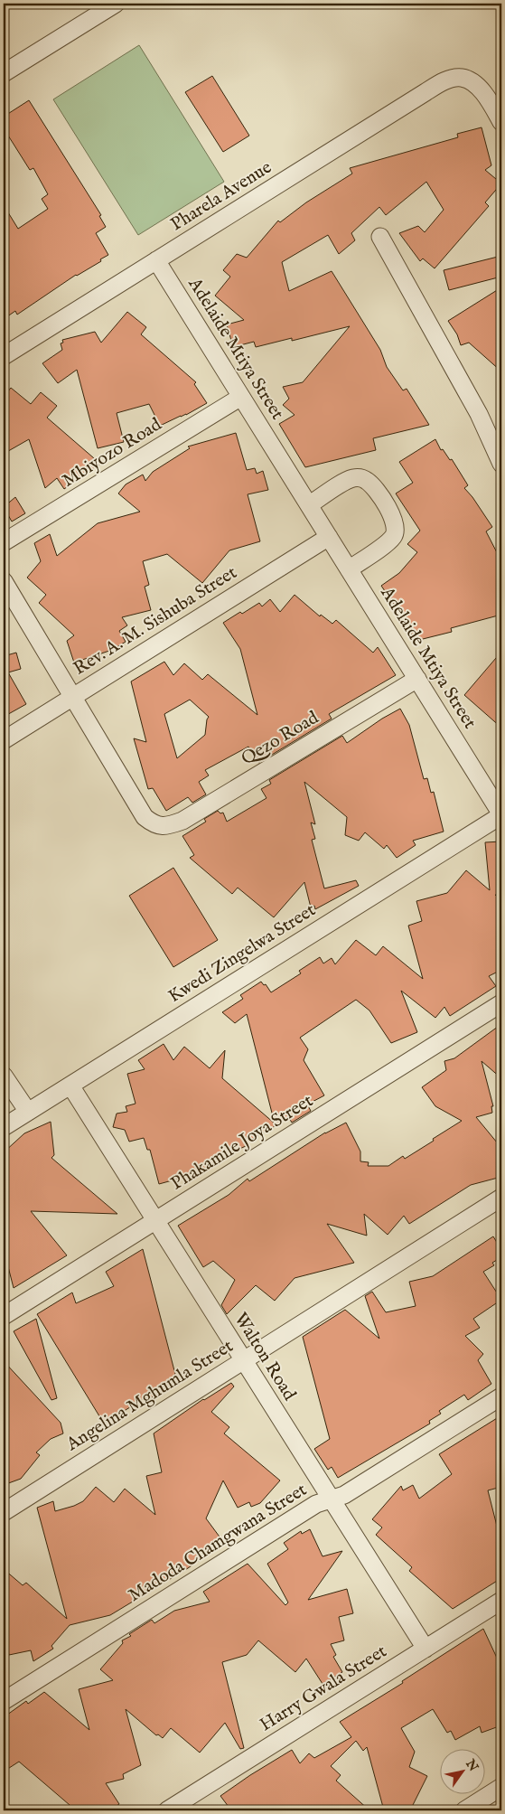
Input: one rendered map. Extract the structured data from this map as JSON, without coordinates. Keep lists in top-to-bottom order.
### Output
{
  "streets": {
    "street": [
      "Pharela Avenue",
      "Adelaide Mtiya Street",
      "Mbiyozo Road",
      "Rev. A. M. Sishuba Street",
      "Qezo Road",
      "Kwedi Zingelwa Street",
      "Phakamile Joya Street",
      "Walton Road",
      "Angelina Mghumla Street",
      "Madoda Chamgwana Street",
      "Harry Gwala Street"
    ]
  },
  "crossings": [
    ["Pharela Avenue", "Adelaide Mtiya Street"],
    ["Adelaide Mtiya Street", "Mbiyozo Road"],
    ["Adelaide Mtiya Street", "Rev. A. M. Sishuba Street"],
    ["Adelaide Mtiya Street", "Qezo Road"],
    ["Adelaide Mtiya Street", "Kwedi Zingelwa Street"],
    ["Rev. A. M. Sishuba Street", "Qezo Road"],
    ["Kwedi Zingelwa Street", "Walton Road"],
    ["Phakamile Joya Street", "Walton Road"],
    ["Walton Road", "Angelina Mghumla Street"],
    ["Walton Road", "Madoda Chamgwana Street"],
    ["Walton Road", "Harry Gwala Street"]
  ],
  "north": "top right"
}
